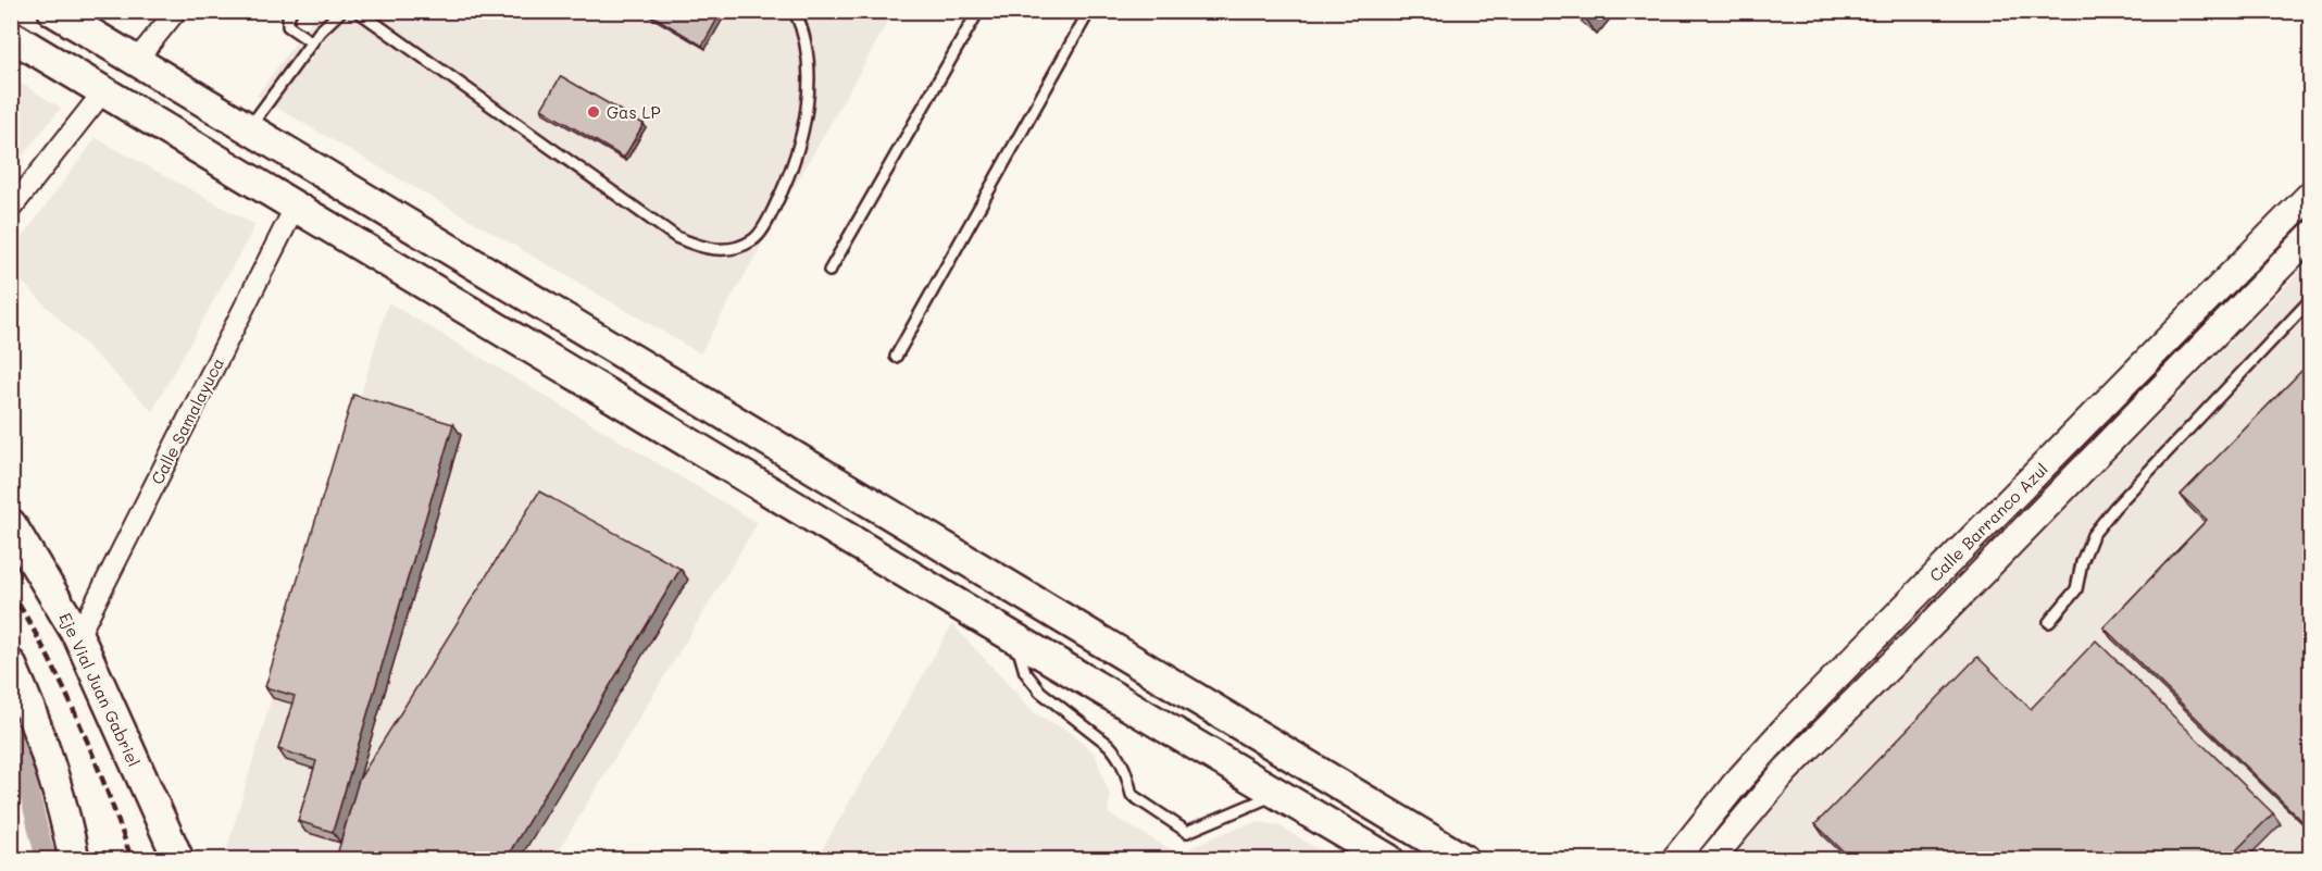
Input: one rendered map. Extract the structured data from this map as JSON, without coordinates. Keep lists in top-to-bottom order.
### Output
{
  "streets": {
    "main road": ["Calle Barranco Azul", "Eje Vial Juan Gabriel"],
    "street": ["Calle Samalayuca"]
  },
  "crossings": [
    ["Calle Samalayuca", "Eje Vial Juan Gabriel"]
  ],
  "places": ["Gas LP"]
}
